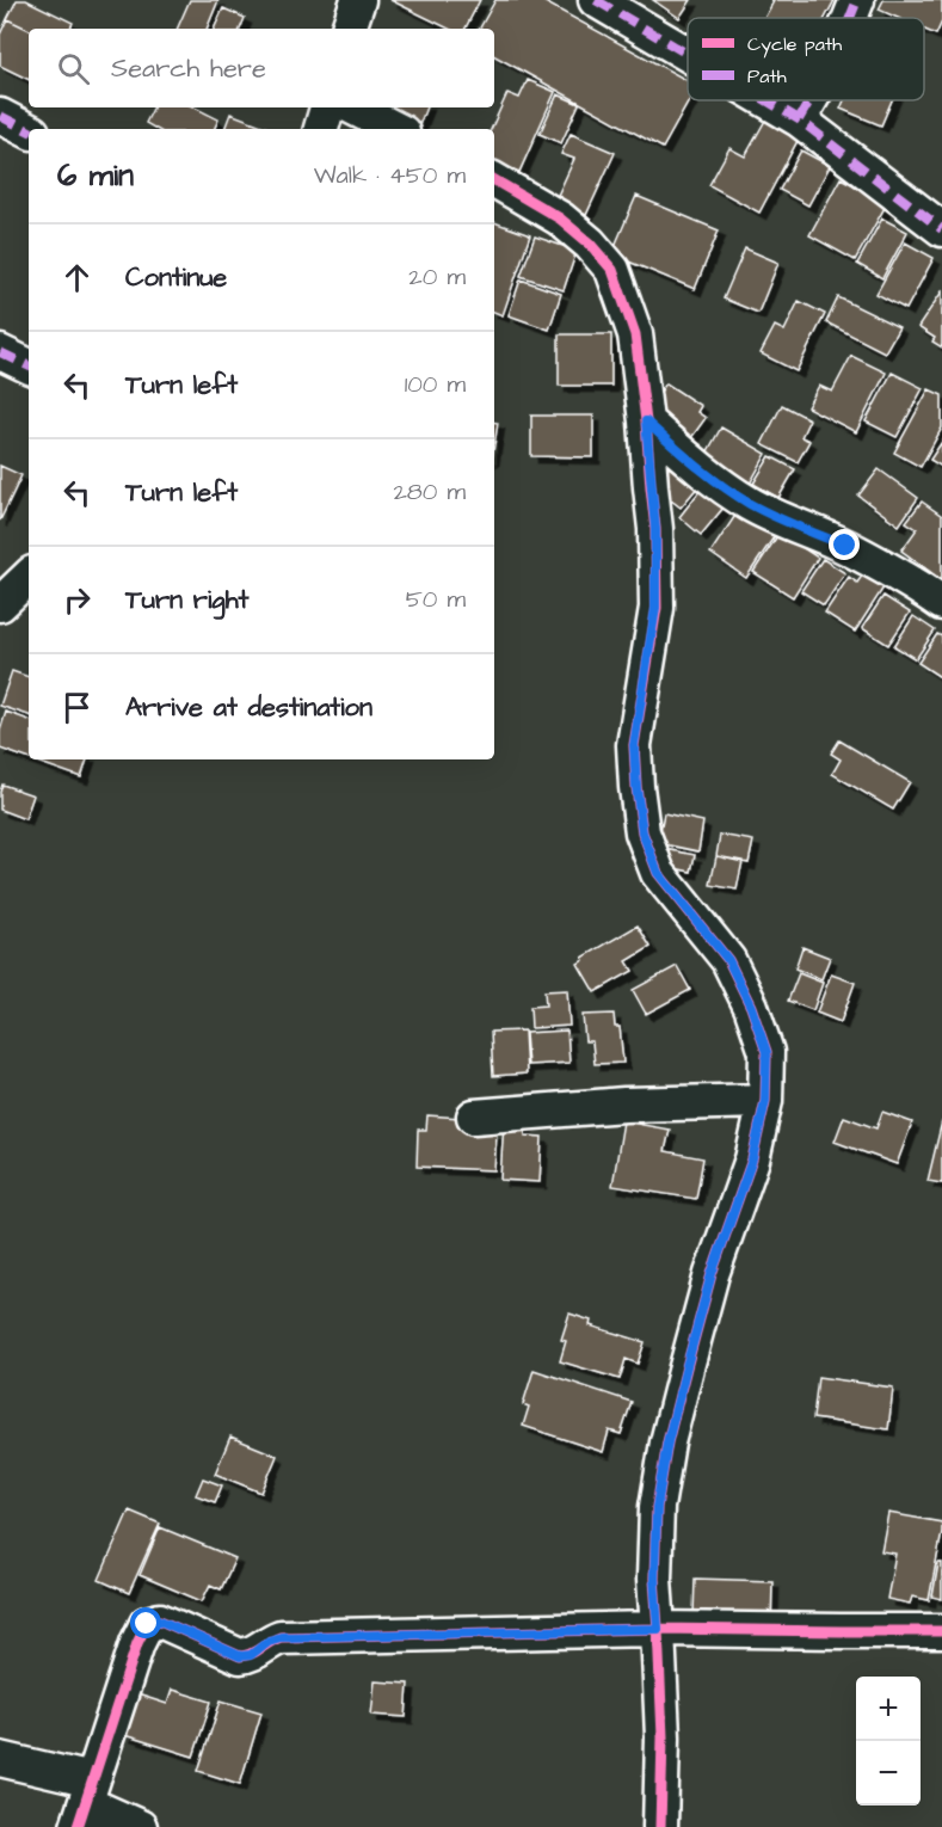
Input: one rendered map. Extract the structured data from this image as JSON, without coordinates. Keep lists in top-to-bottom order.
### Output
{
  "legend": ["Cycle path", "Path"],
  "page": {
    "search": "Search here",
    "heading": ["6 min", "Walk · 450 m"],
    "list": [
      ["Continue", "20 m"],
      ["Turn left", "100 m"],
      ["Turn left", "280 m"],
      ["Turn right", "50 m"],
      "Arrive at destination"
    ],
    "map_buttons": ["+", "−"]
  }
}
